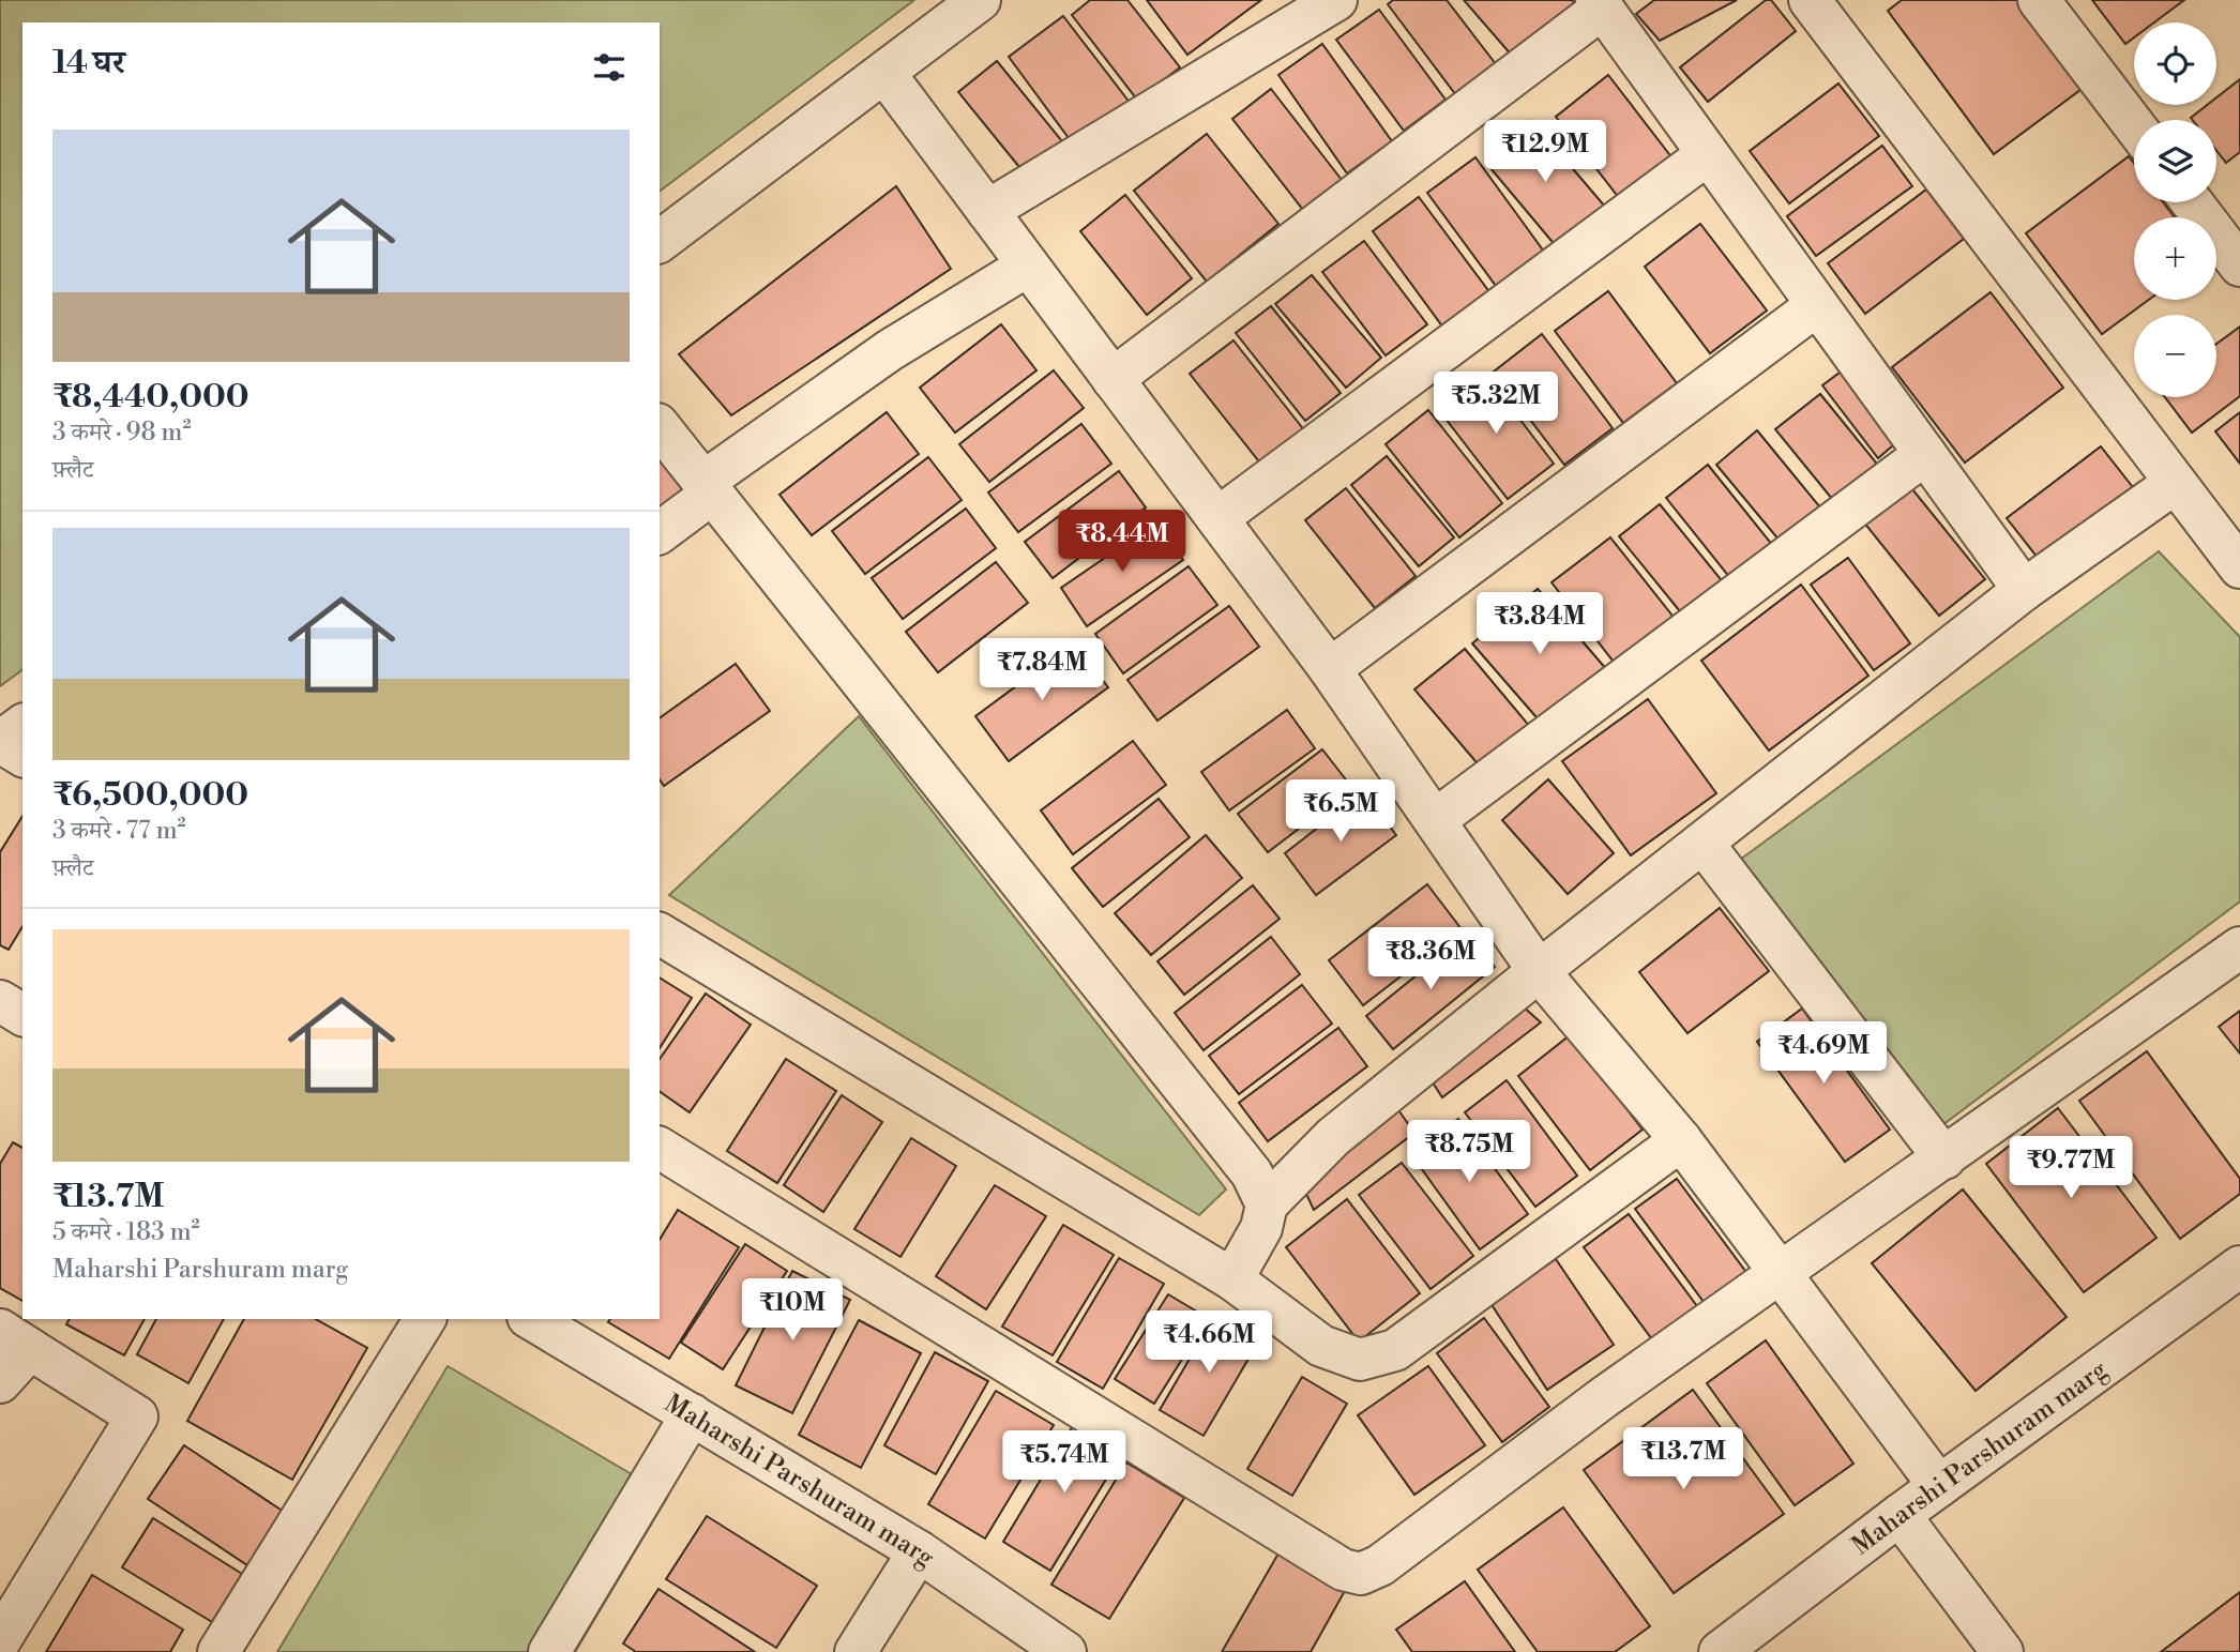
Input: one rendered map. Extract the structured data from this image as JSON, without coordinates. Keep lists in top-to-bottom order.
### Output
{
  "streets": {
    "street": ["Maharshi Parshuram marg"]
  },
  "page": {
    "map_buttons": ["+", "−"],
    "heading": "14 घर",
    "list": [
      {
        "name": "₹8,440,000",
        "note": "3 कमरे · 98 m² · फ़्लैट"
      },
      {
        "name": "₹6,500,000",
        "note": "3 कमरे · 77 m² · फ़्लैट"
      },
      {
        "name": "₹13.7M",
        "note": "5 कमरे · 183 m² · Maharshi Parshuram marg"
      }
    ],
    "price": [
      "₹12.9M",
      "₹5.32M",
      "₹8.44M",
      "₹3.84M",
      "₹7.84M",
      "₹6.5M",
      "₹8.36M",
      "₹4.69M",
      "₹8.75M",
      "₹9.77M",
      "₹10M",
      "₹4.66M",
      "₹13.7M",
      "₹5.74M"
    ]
  }
}
